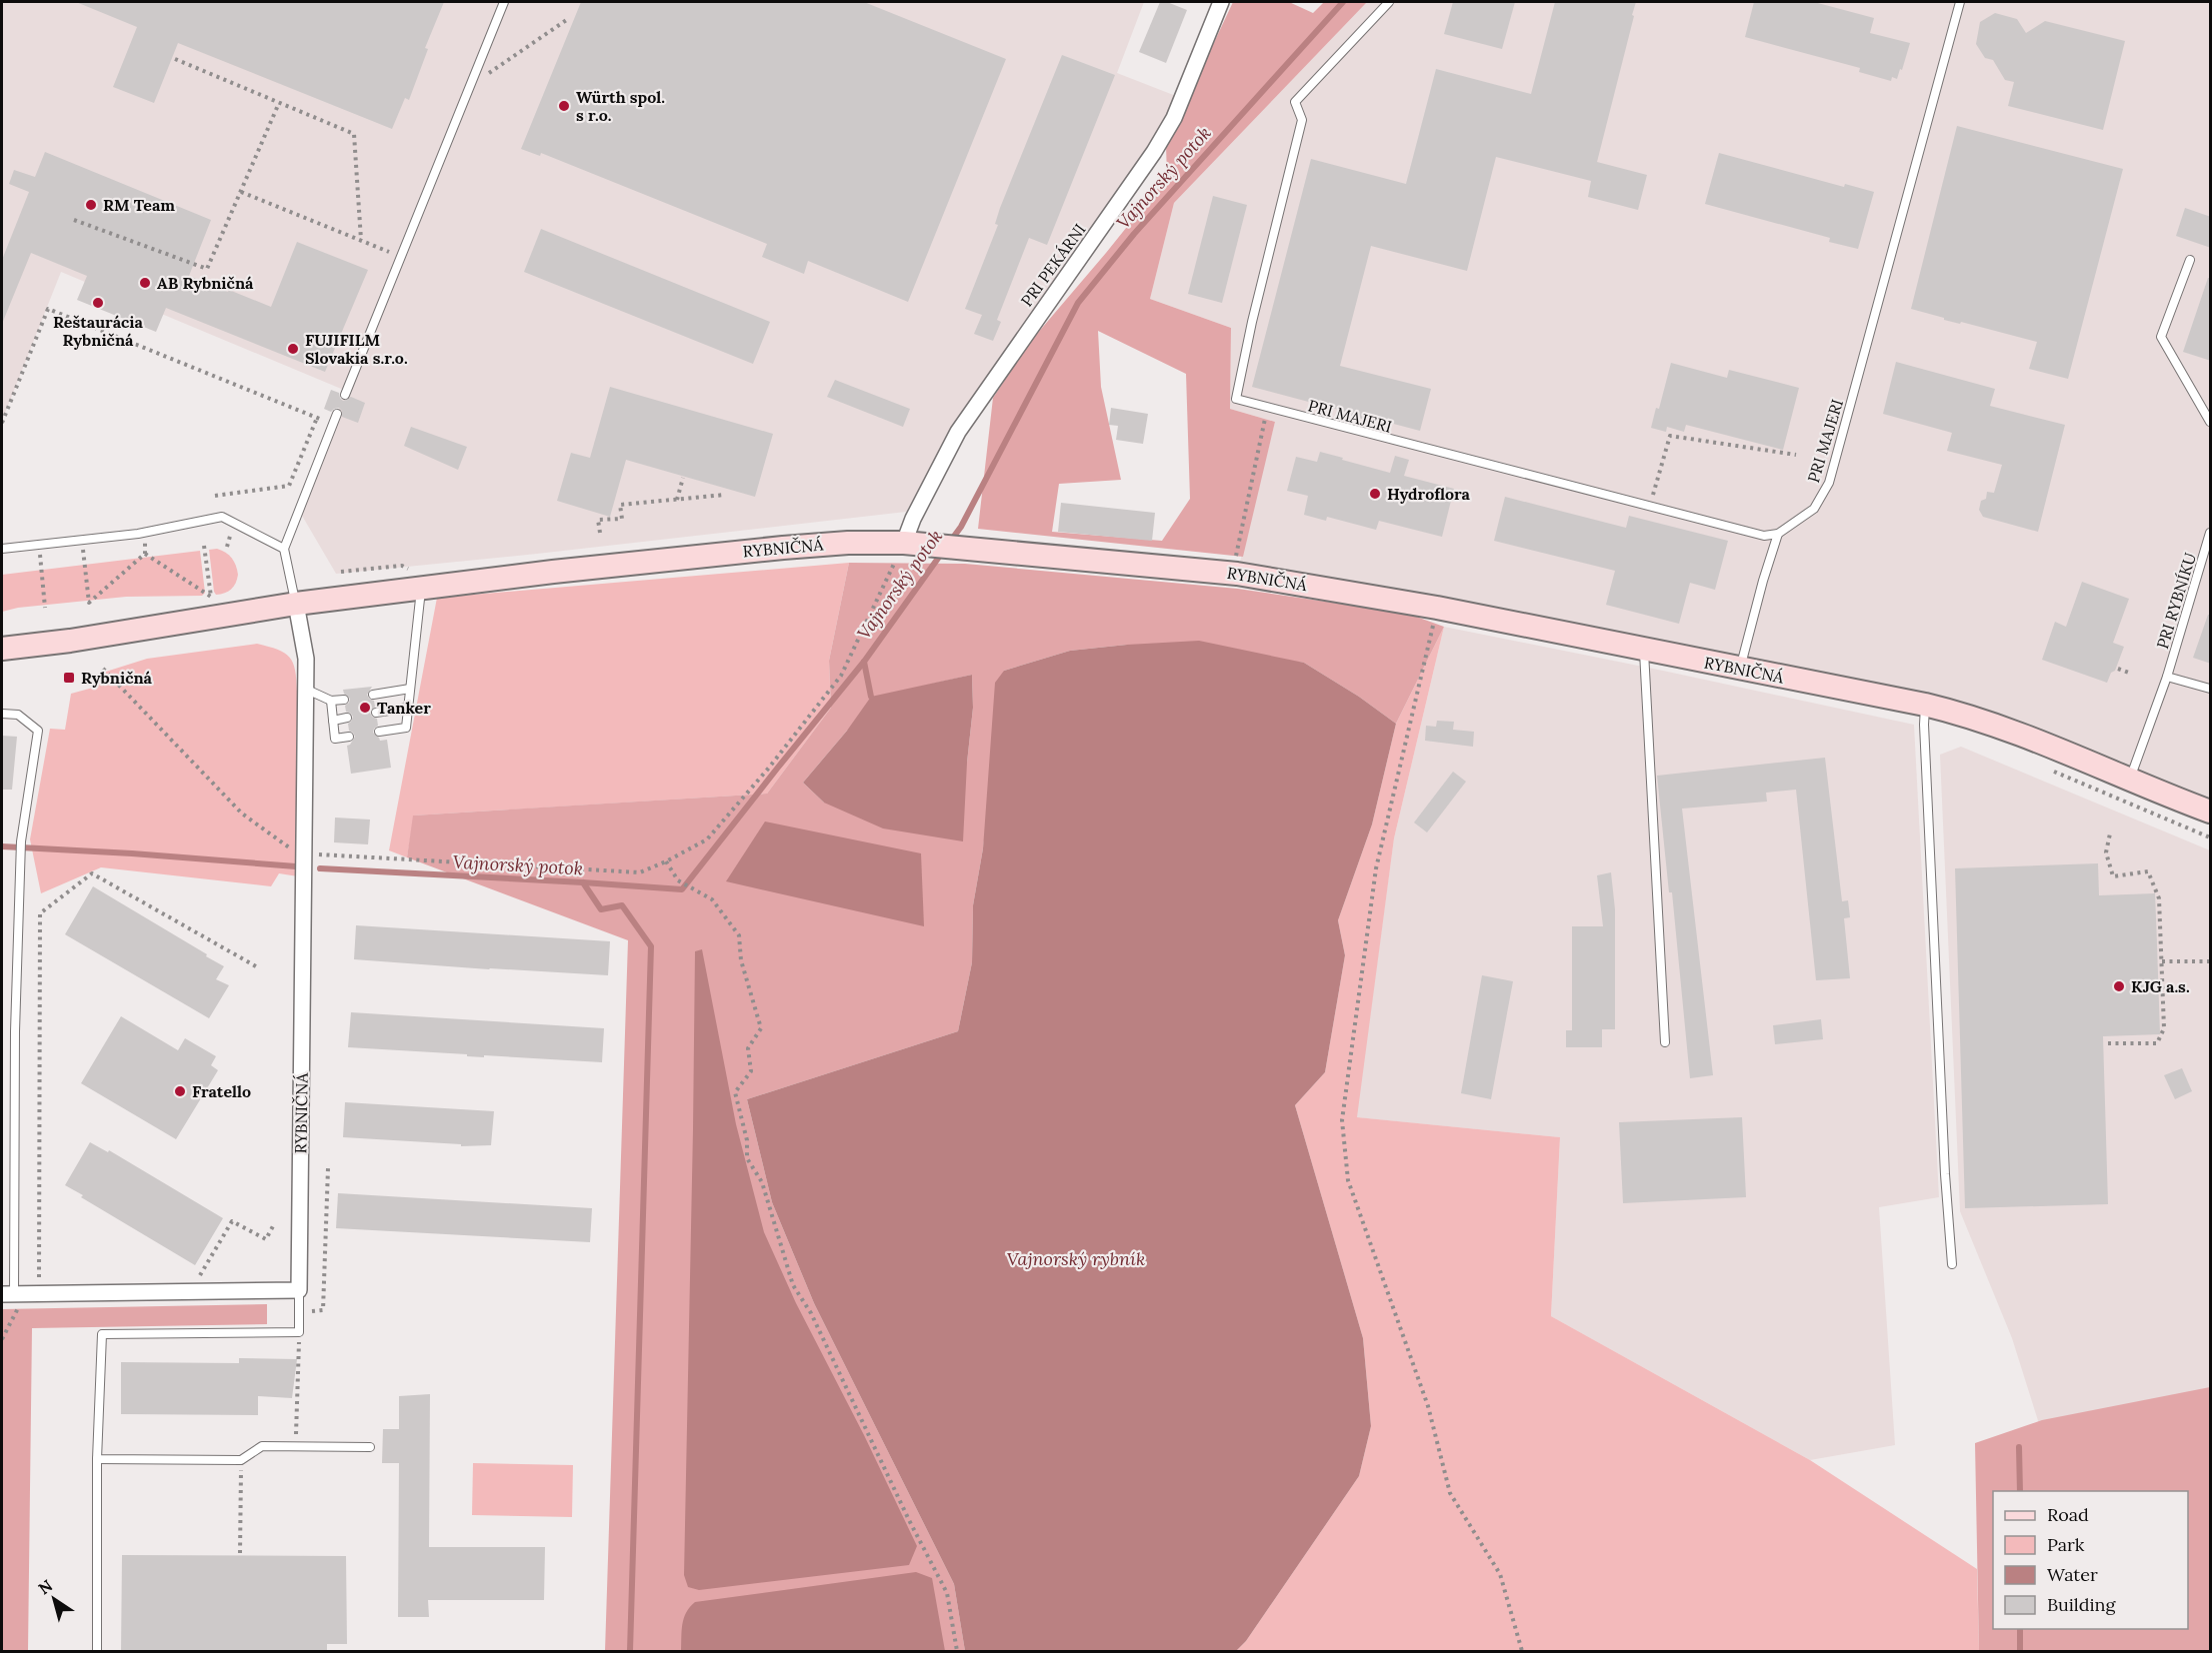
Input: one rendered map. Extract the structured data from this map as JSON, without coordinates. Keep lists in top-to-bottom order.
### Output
{
  "streets": {
    "main road": ["RYBNIČNÁ"],
    "street": ["PRI PEKÁRNI"],
    "lane": ["PRI MAJERI", "PRI RYBNÍKU"]
  },
  "crossings": [
    ["PRI PEKÁRNI", "RYBNIČNÁ"],
    ["RYBNIČNÁ", "PRI RYBNÍKU"]
  ],
  "water": ["Vajnorský potok", "Vajnorský rybník"],
  "places": {
    "other": [
      "Würth spol. s r.o.",
      "RM Team",
      "AB Rybničná",
      "Reštaurácia Rybničná",
      "FUJIFILM Slovakia s.r.o.",
      "Hydroflora",
      "Tanker",
      "KJG a.s.",
      "Fratello"
    ],
    "transit": ["Rybničná"]
  },
  "legend": [
    "Road",
    "Park",
    "Water",
    "Building"
  ],
  "north": "top left"
}
